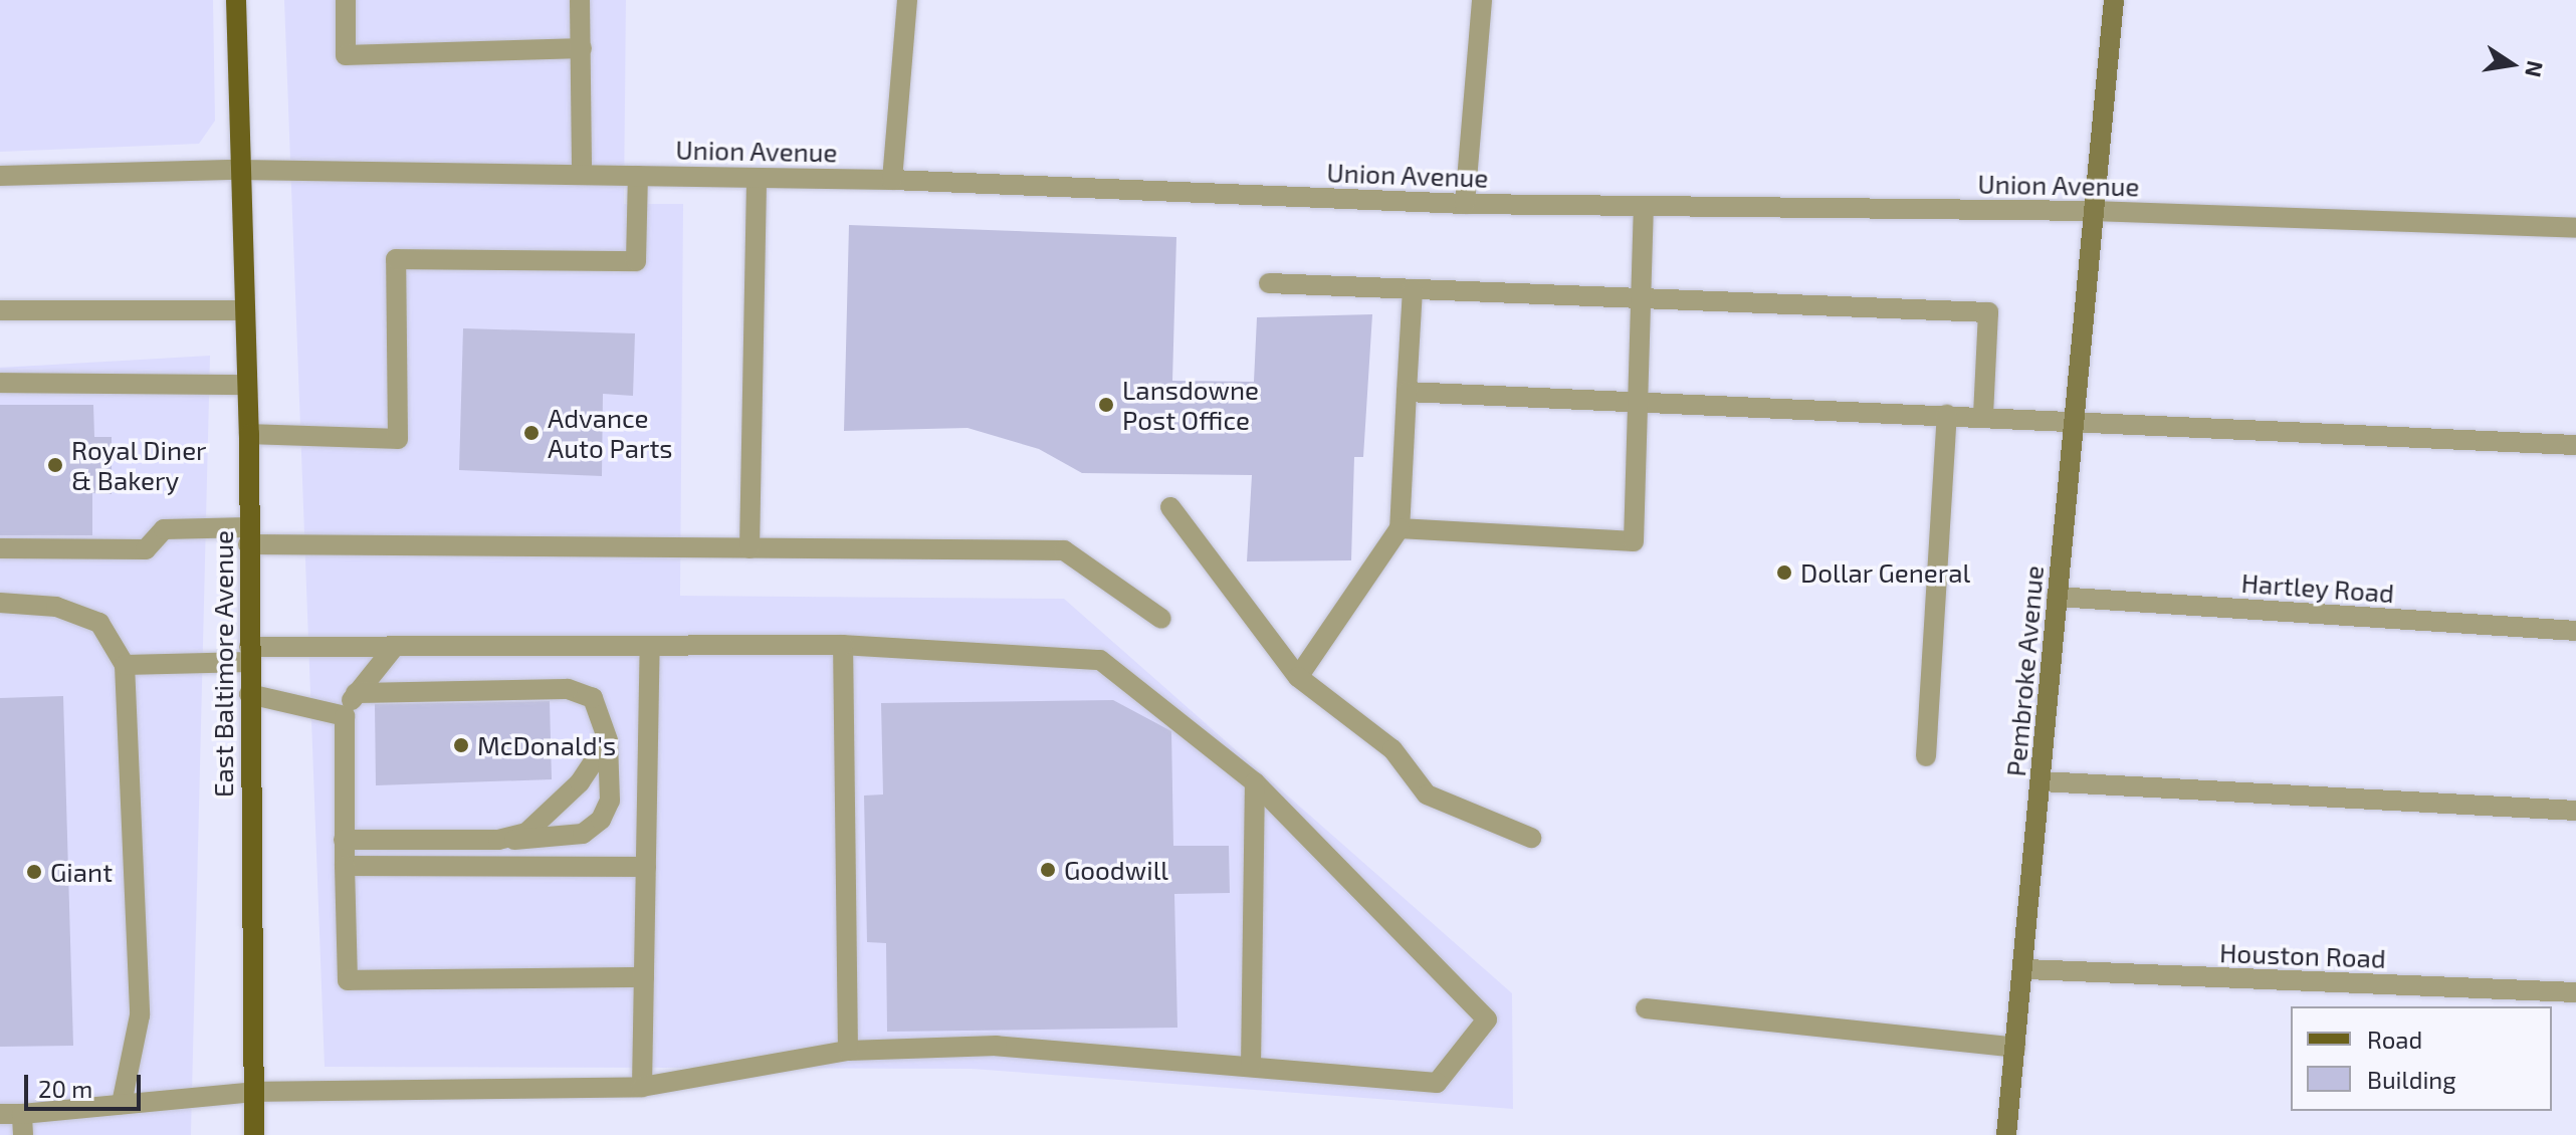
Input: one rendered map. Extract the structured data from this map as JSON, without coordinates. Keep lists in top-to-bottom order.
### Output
{
  "streets": {
    "main road": ["East Baltimore Avenue"],
    "street": [
      "Union Avenue",
      "Hartley Road",
      "Pembroke Avenue",
      "Houston Road"
    ]
  },
  "crossings": [
    ["Union Avenue", "East Baltimore Avenue"],
    ["Union Avenue", "Pembroke Avenue"],
    ["Hartley Road", "Pembroke Avenue"],
    ["Pembroke Avenue", "Houston Road"]
  ],
  "places": [
    "Lansdowne Post Office",
    "Advance Auto Parts",
    "Royal Diner & Bakery",
    "Dollar General",
    "McDonald's",
    "Goodwill",
    "Giant"
  ],
  "legend": ["Road", "Building"],
  "scale_bar": "20 m",
  "north": "right"
}
